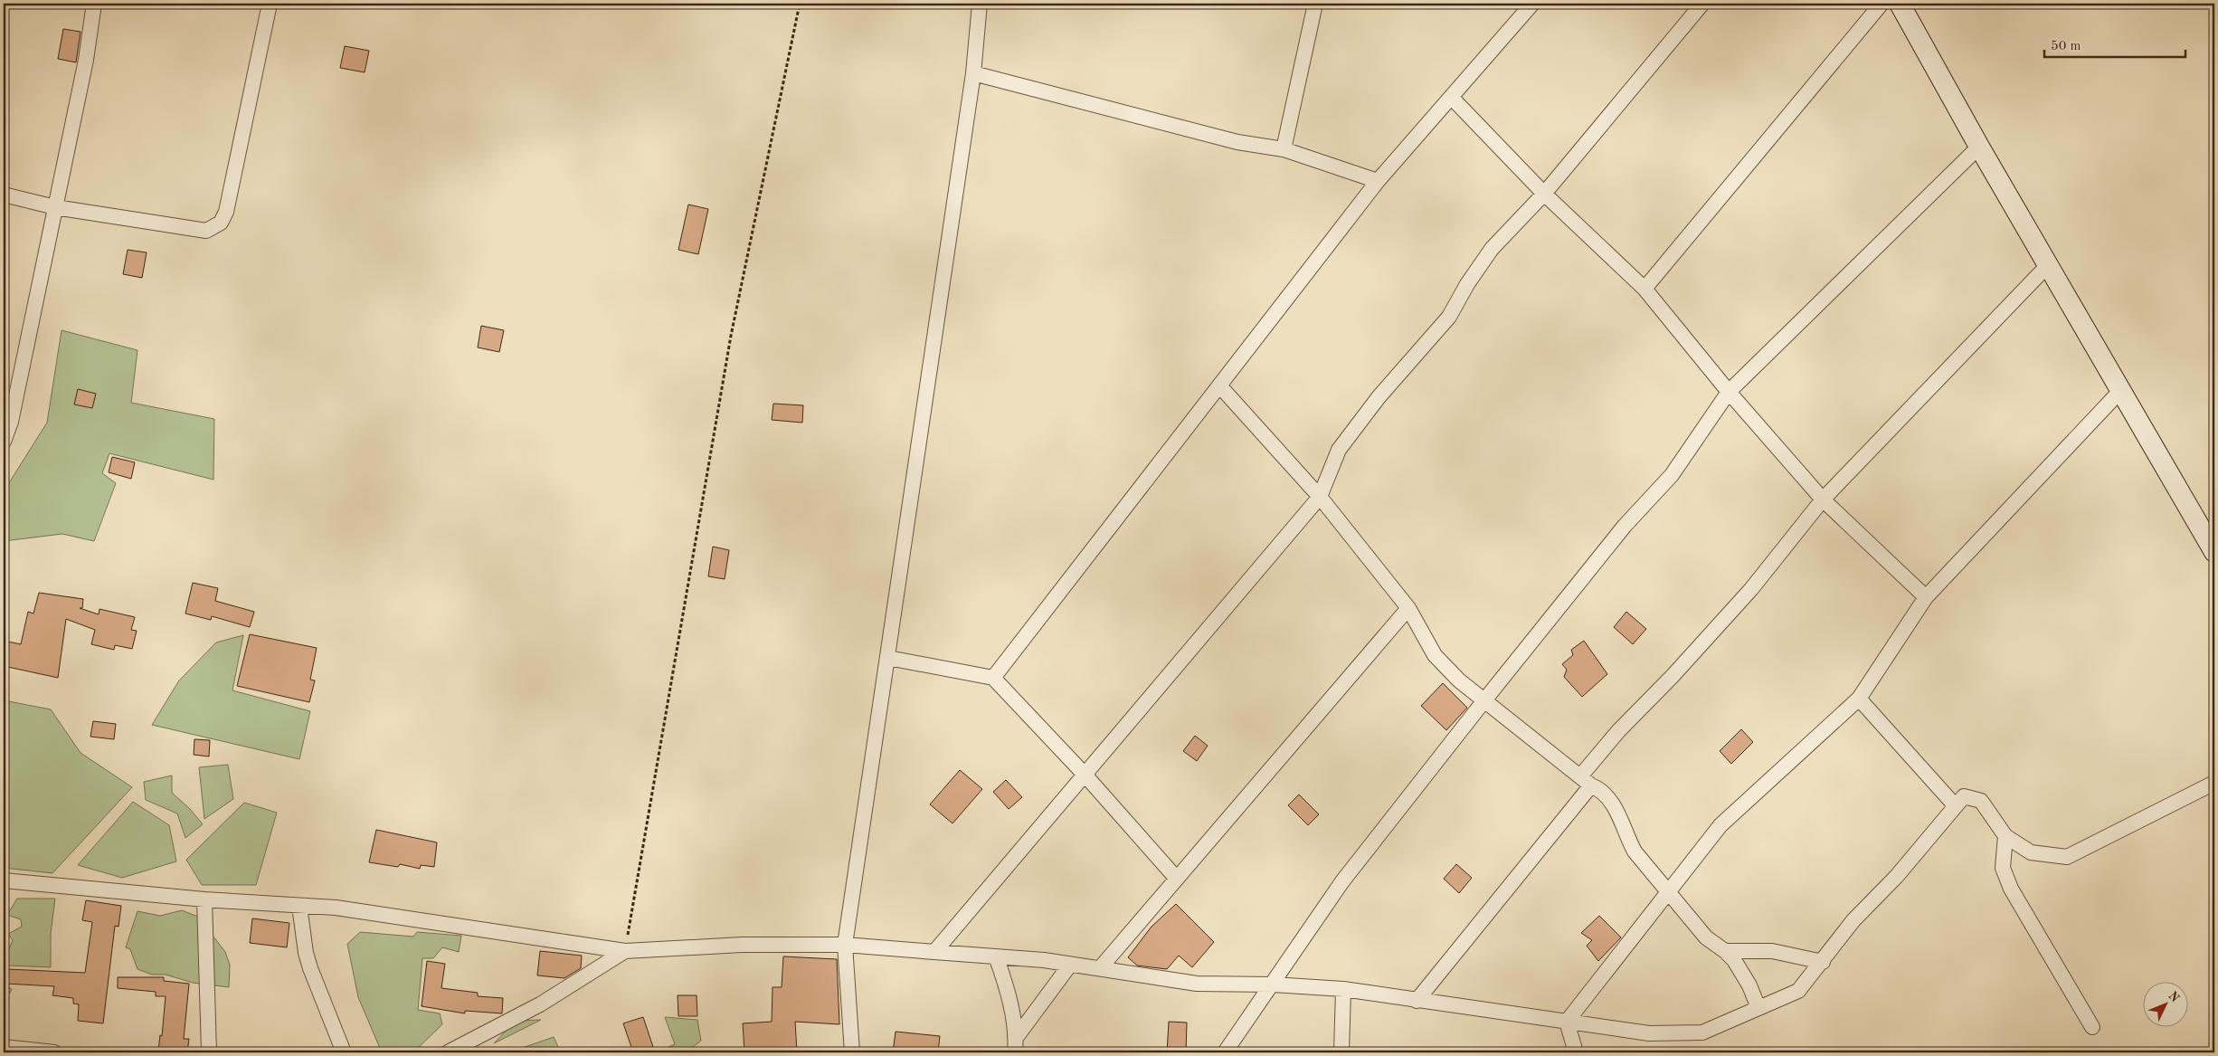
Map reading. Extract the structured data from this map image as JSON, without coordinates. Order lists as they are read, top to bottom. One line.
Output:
{"scale_bar":"50 m","north":"top right"}
